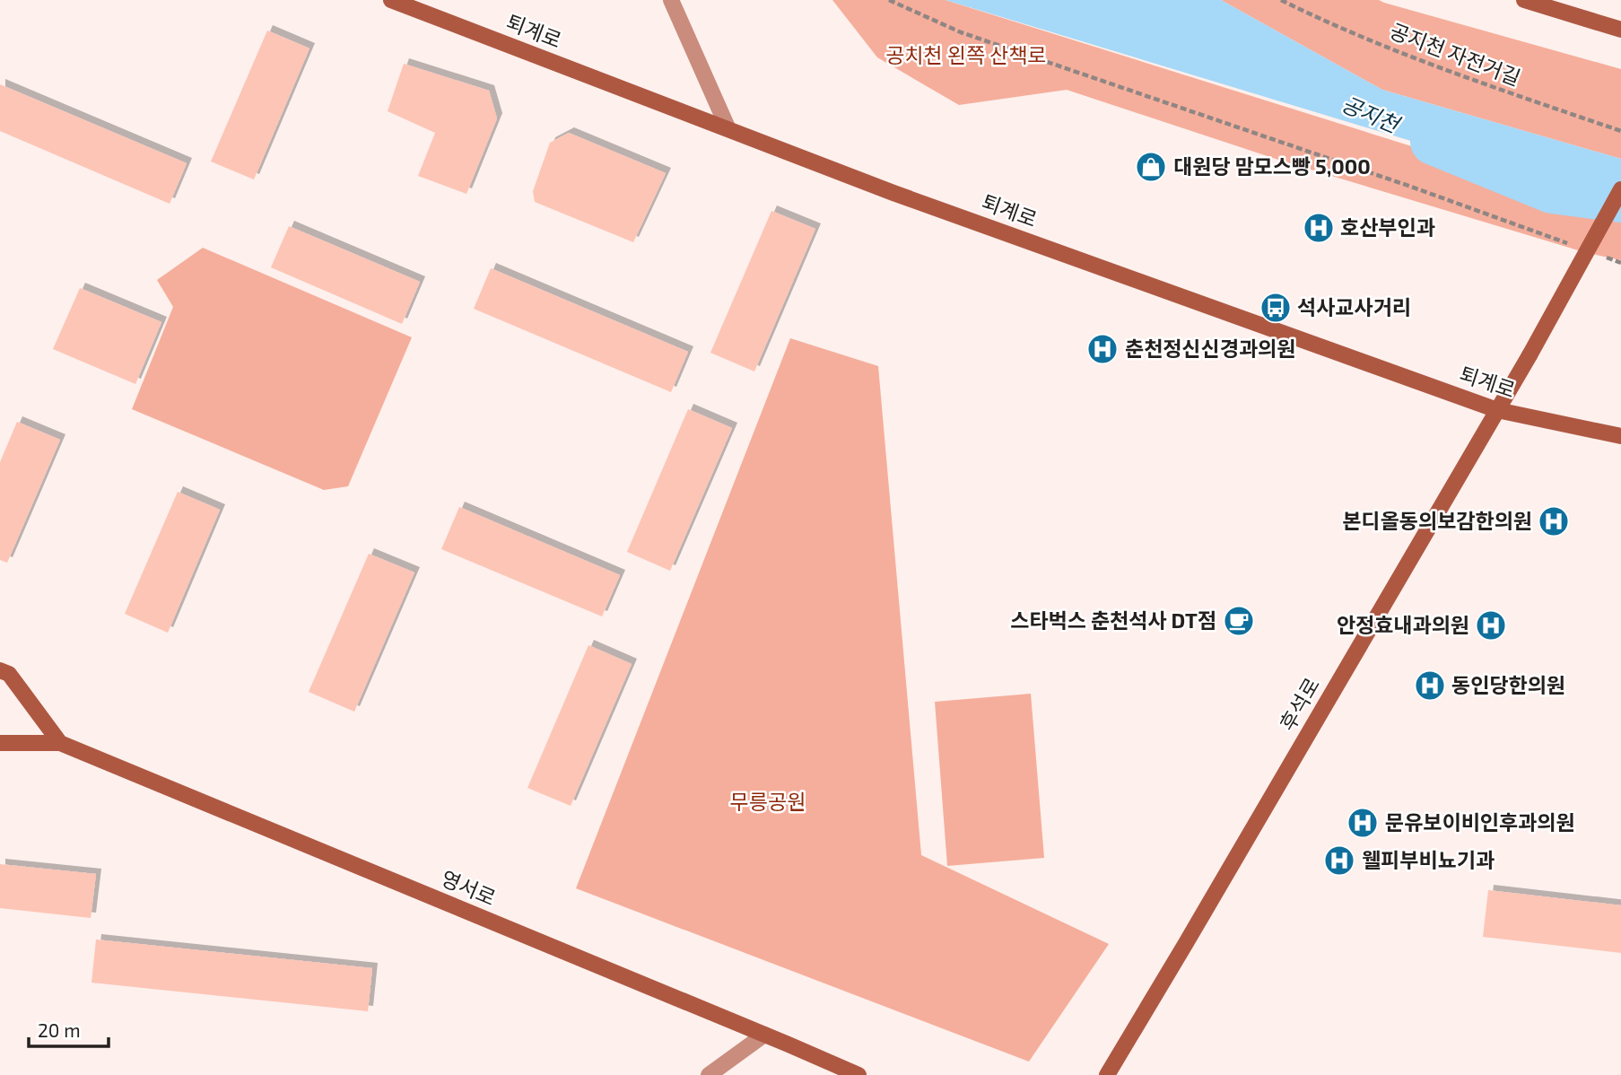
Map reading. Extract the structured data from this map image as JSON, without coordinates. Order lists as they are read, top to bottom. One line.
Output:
{"streets":{"street":["퇴계로","후석로","영서로"],"path":["공지천 자전거길"]},"crossings":[["퇴계로","후석로"]],"water":["공지천"],"parks":["공치천 왼쪽 산책로","무릉공원"],"places":{"shop":["대원당 맘모스빵 5,000"],"hospital":["호산부인과","춘천정신신경과의원","본디올동의보감한의원","안정효내과의원","동인당한의원","문유보이비인후과의원","웰피부비뇨기과"],"bus stop":["석사교사거리"],"cafe":["스타벅스 춘천석사 DT점"]},"scale_bar":"20 m"}
